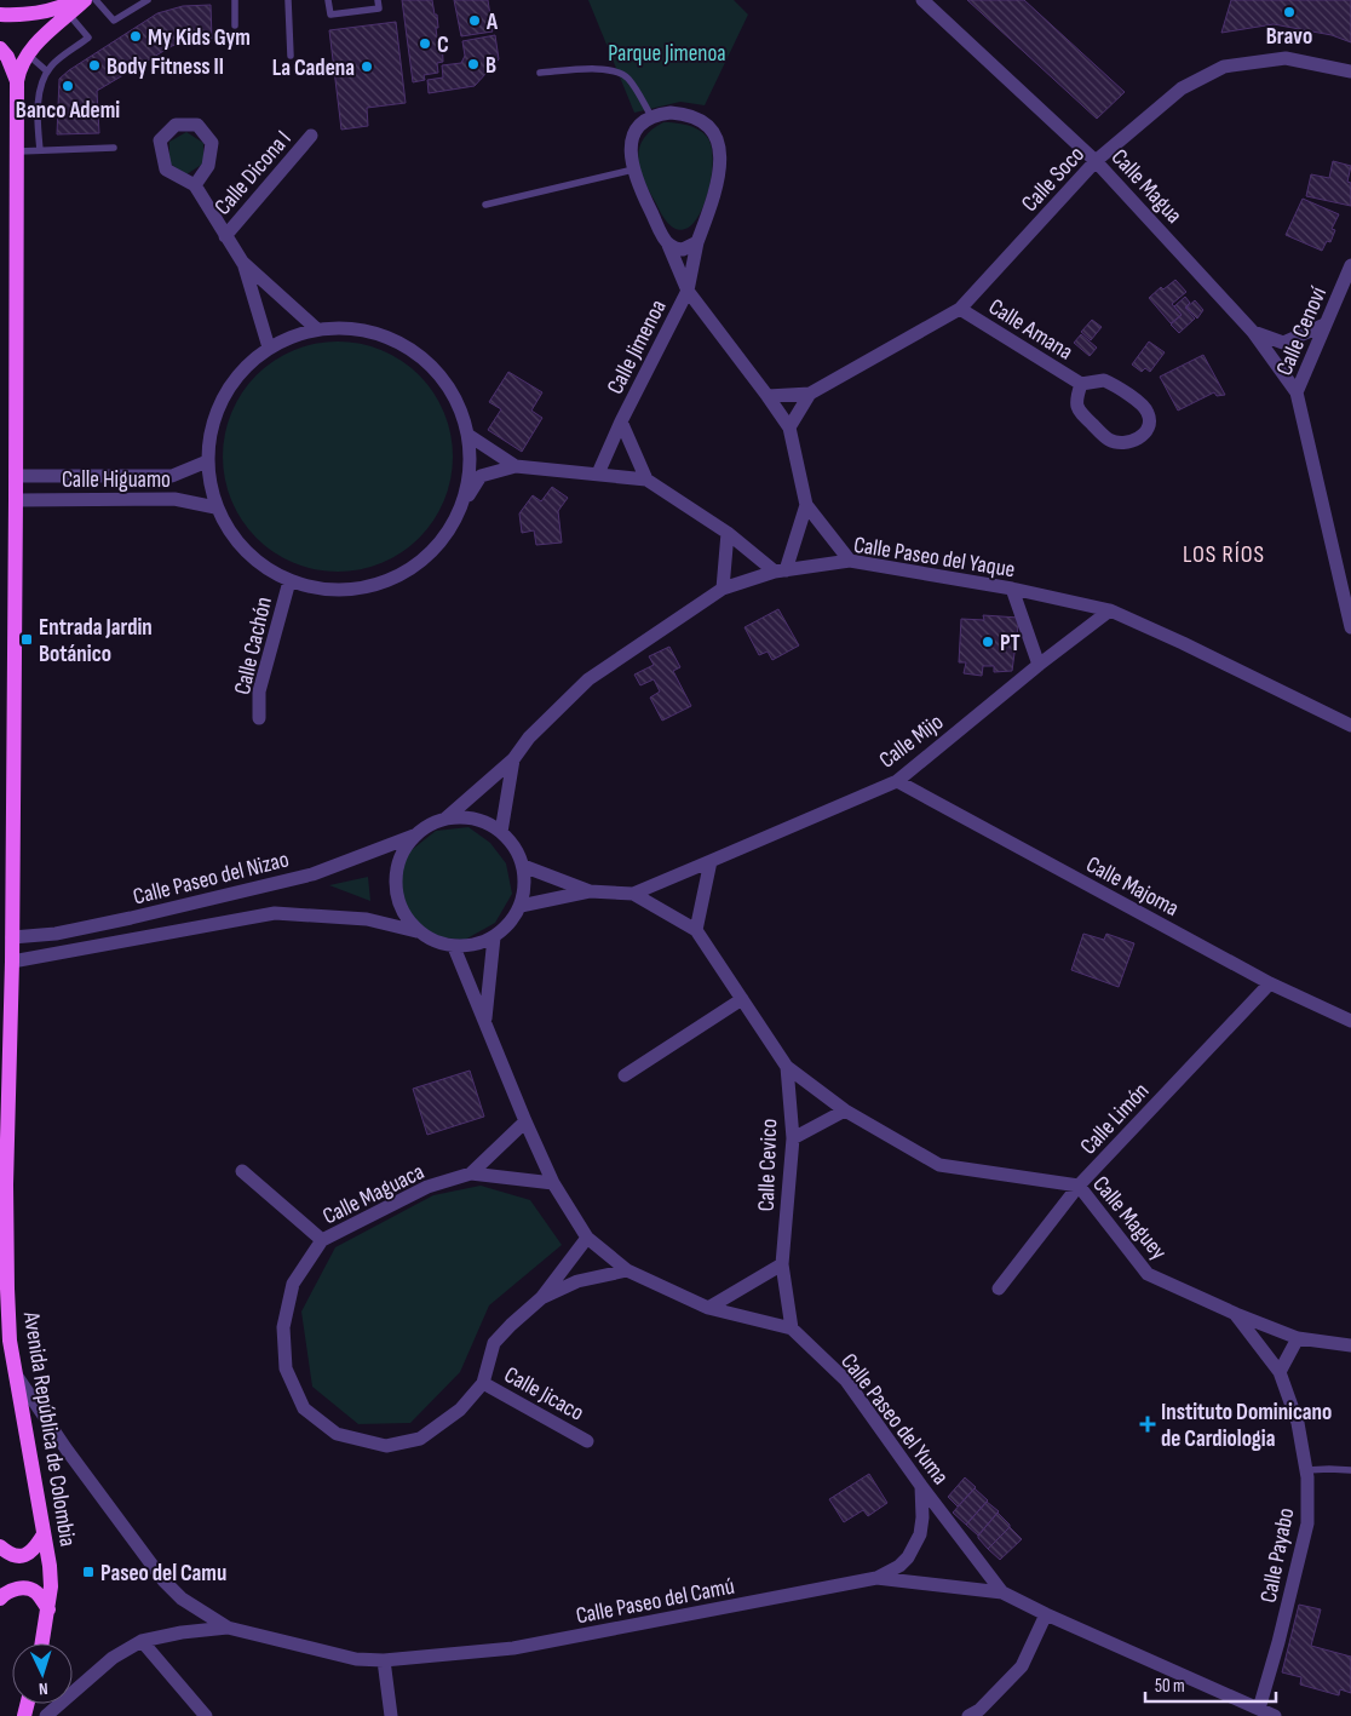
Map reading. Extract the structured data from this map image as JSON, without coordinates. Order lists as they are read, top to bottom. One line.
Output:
{"streets":{"main road":["Avenida República de Colombia"],"street":["Calle Dicona I","Calle Soco","Calle Magua","Calle Amana","Calle Cenoví","Calle Jimenoa","Calle Higuamo","Calle Paseo del Yaque","Calle Cachón","Calle Mijo","Calle Paseo del Nizao","Calle Majoma","Calle Limón","Calle Cevico","Calle Maguaca","Calle Maguey","Calle Jicaco","Calle Paseo del Yuma","Calle Payabo","Calle Paseo del Camú"]},"crossings":[["Calle Soco","Calle Magua"],["Calle Soco","Calle Amana"],["Calle Magua","Calle Cenoví"],["Calle Higuamo","Avenida República de Colombia"],["Calle Paseo del Yaque","Calle Mijo"],["Calle Paseo del Yaque","Calle Paseo del Nizao"],["Calle Paseo del Yaque","Calle Maguey"],["Calle Paseo del Yaque","Calle Paseo del Yuma"],["Calle Mijo","Calle Majoma"],["Calle Mijo","Calle Maguey"],["Calle Paseo del Nizao","Calle Maguey"],["Calle Paseo del Nizao","Calle Paseo del Yuma"],["Calle Paseo del Nizao","Avenida República de Colombia"],["Calle Majoma","Calle Limón"],["Calle Limón","Calle Maguey"],["Calle Cevico","Calle Maguey"],["Calle Cevico","Calle Paseo del Yuma"],["Calle Maguaca","Calle Jicaco"],["Calle Maguaca","Calle Paseo del Yuma"],["Calle Maguey","Calle Paseo del Yuma"],["Calle Maguey","Calle Payabo"],["Calle Paseo del Yuma","Calle Paseo del Camú"],["Calle Payabo","Calle Paseo del Camú"]],"districts":["LOS RÍOS"],"parks":["Parque Jimenoa"],"places":{"other":["Bravo","A","My Kids Gym","C","B","Body Fitness II","La Cadena","Banco Ademi","PT"],"transit":["Entrada Jardin Botánico","Paseo del Camu"],"health":["Instituto Dominicano de Cardiologia"]},"scale_bar":"50 m","north":"bottom"}
